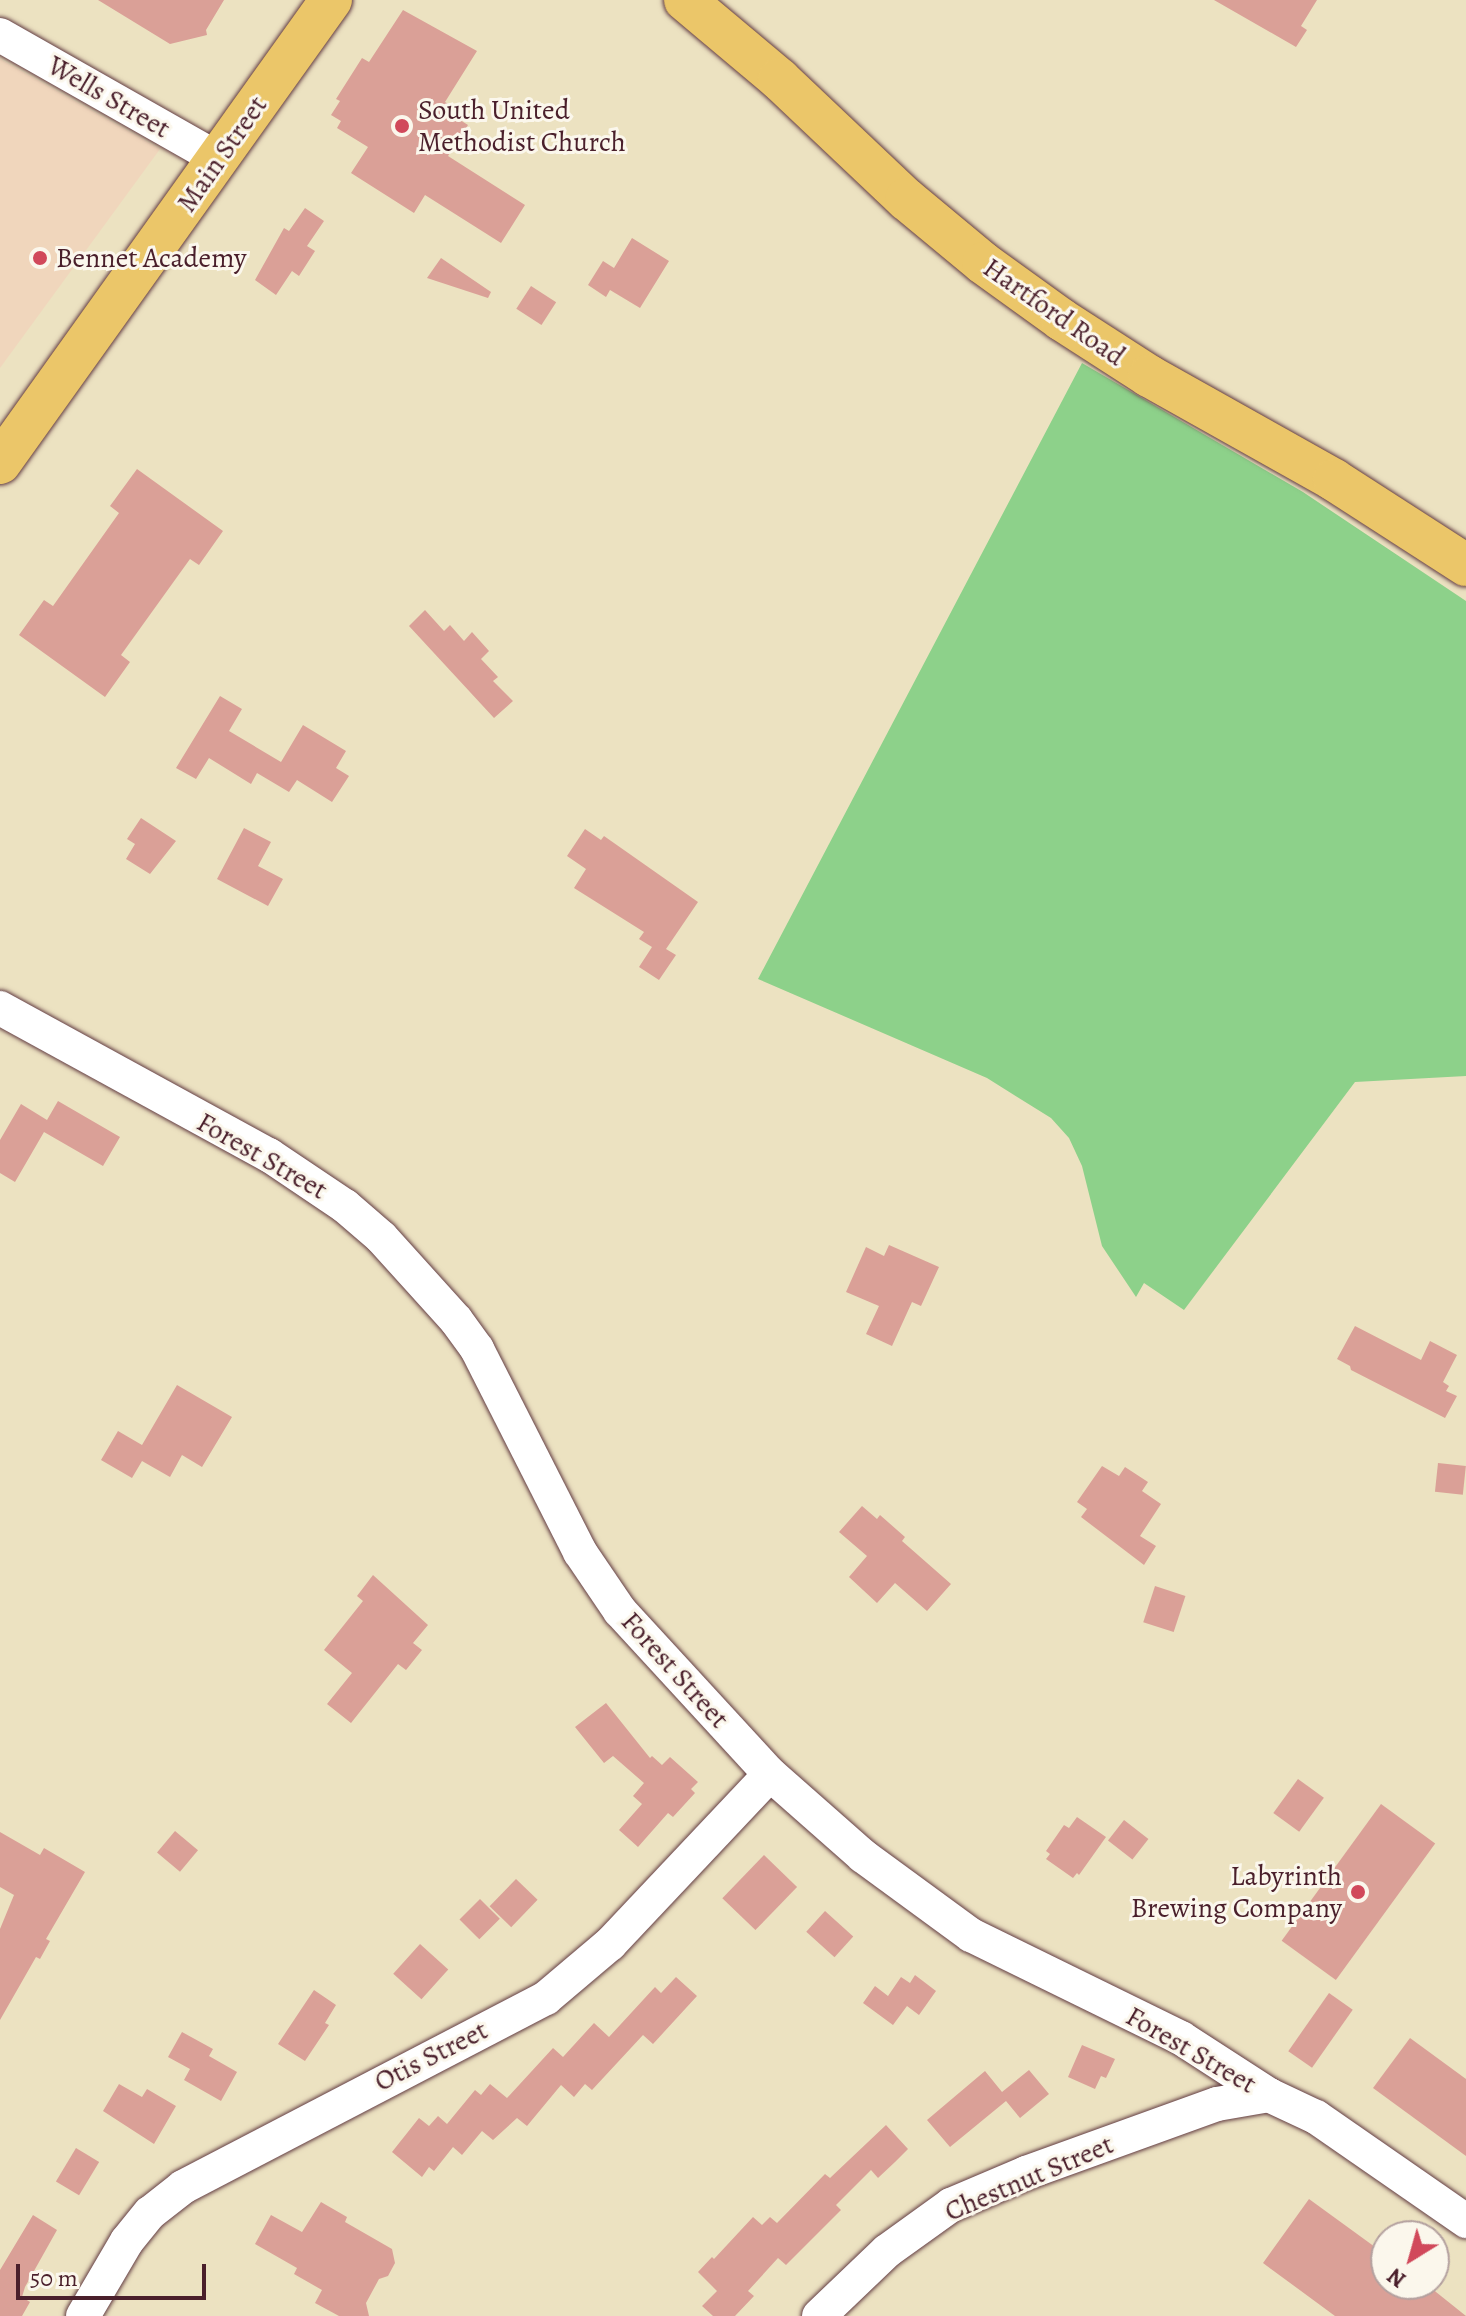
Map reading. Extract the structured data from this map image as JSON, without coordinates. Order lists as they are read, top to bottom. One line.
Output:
{"streets":{"main road":["Main Street","Hartford Road"],"street":["Wells Street","Forest Street","Otis Street","Chestnut Street"]},"crossings":[["Wells Street","Main Street"],["Forest Street","Otis Street"],["Forest Street","Chestnut Street"]],"places":["South United Methodist Church","Bennet Academy","Labyrinth Brewing Company"],"scale_bar":"50 m","north":"bottom left"}
